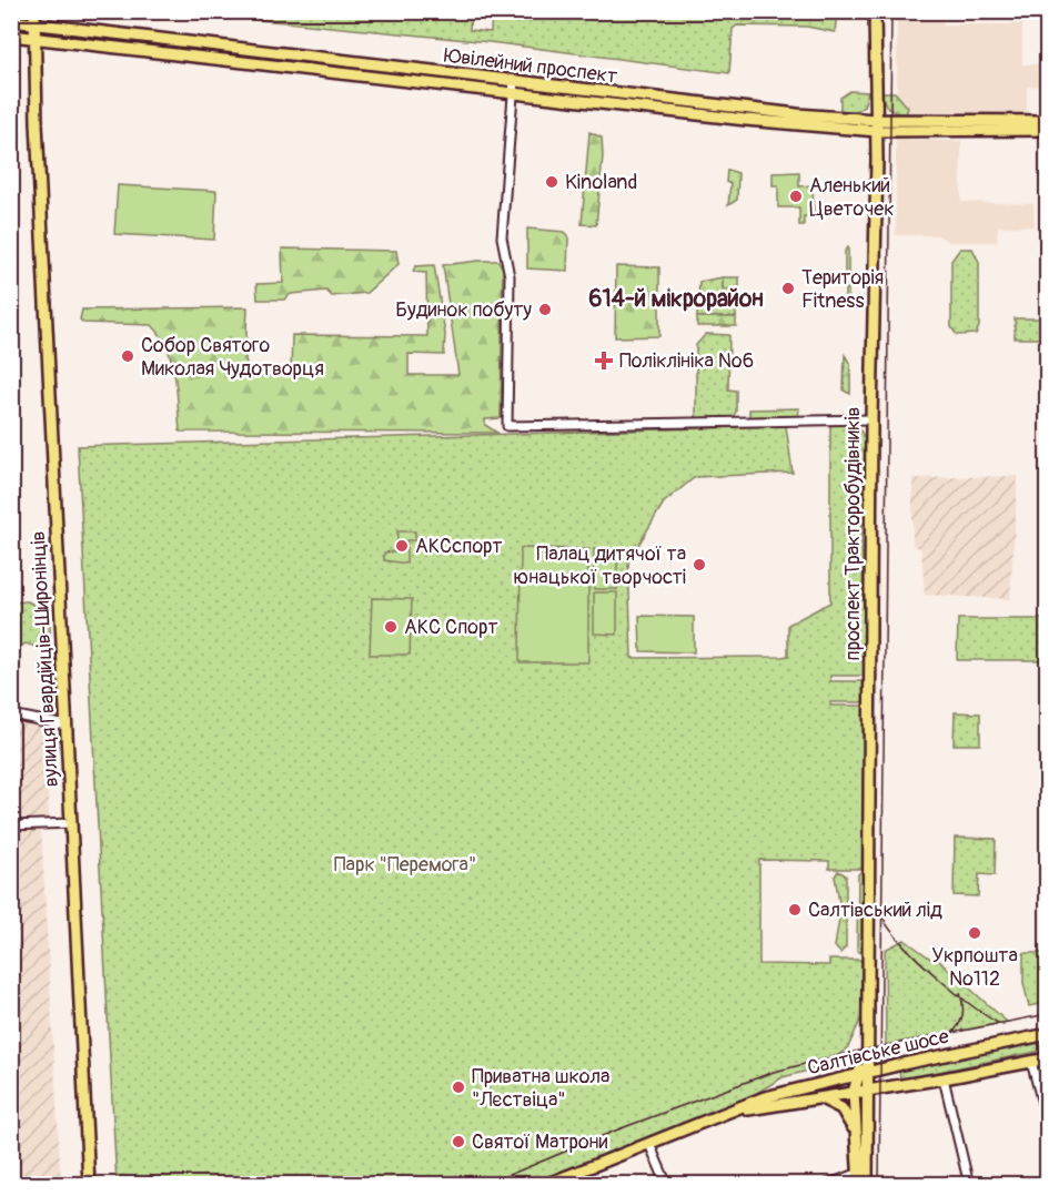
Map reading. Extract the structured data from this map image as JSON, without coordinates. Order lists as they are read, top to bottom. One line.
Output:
{"streets":{"main road":["Ювілейний проспект","проспект Тракторобудівників","вулиця Гвардійців-Широнінців","Салтівське шосе"]},"crossings":[["Ювілейний проспект","проспект Тракторобудівників"],["Ювілейний проспект","вулиця Гвардійців-Широнінців"],["проспект Тракторобудівників","Салтівське шосе"]],"districts":["614-й мікрорайон"],"parks":["Парк \"Перемога\""],"places":{"other":["Kinoland","Аленький Цветочек","Територія Fitness","Будинок побуту","Собор Святого Миколая Чудотворця","АКСспорт","Палац дитячої та юнацької творчості","АКС Спорт","Салтівський лід","Укрпошта №112","Приватна школа \"Лєствіца\"","Святої Матрони"],"health":["Поліклініка №6"]}}
